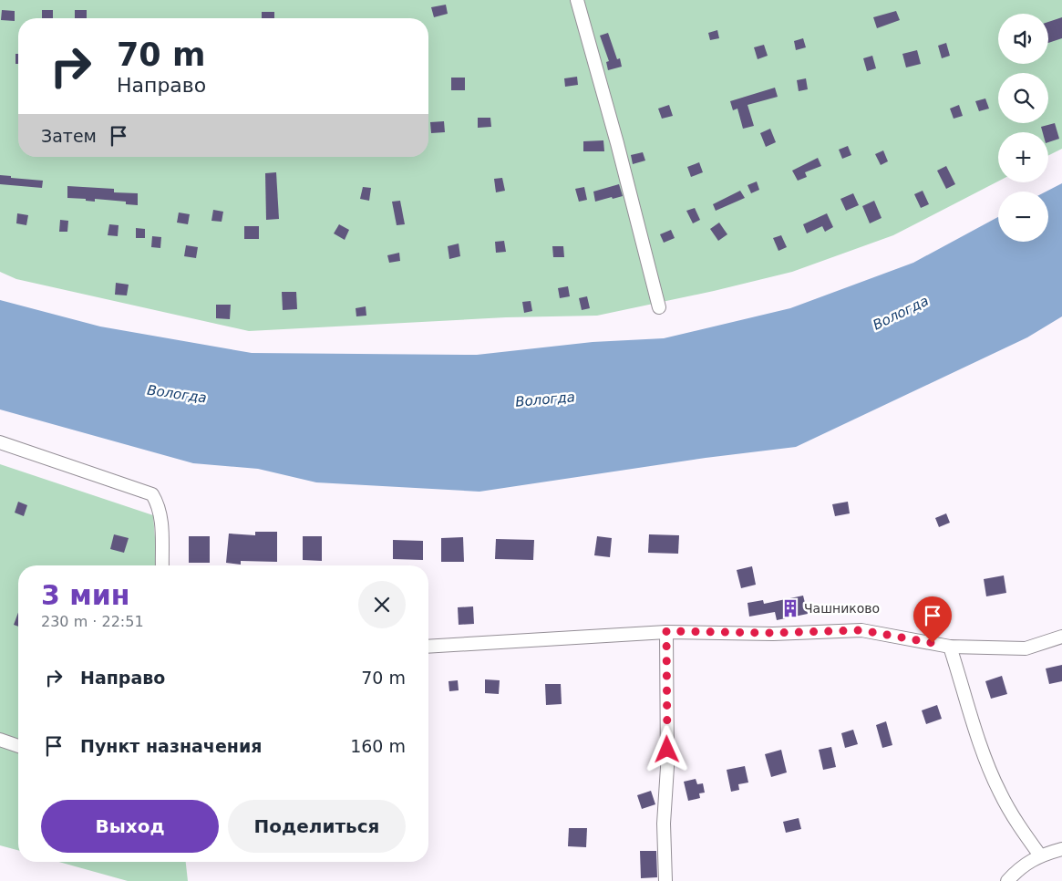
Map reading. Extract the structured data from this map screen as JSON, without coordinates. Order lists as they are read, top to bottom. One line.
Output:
{"water":["Вологда"],"places":{"building":["Чашниково"]},"page":{"map_buttons":["+","−"],"turn":["70 m","Направо"],"then":"Затем","heading":["3 мин","230 m · 22:51"],"list":[{"name":"Направо","value":"70 m"},{"name":"Пункт назначения","value":"160 m"}],"buttons":["Выход","Поделиться"]}}
